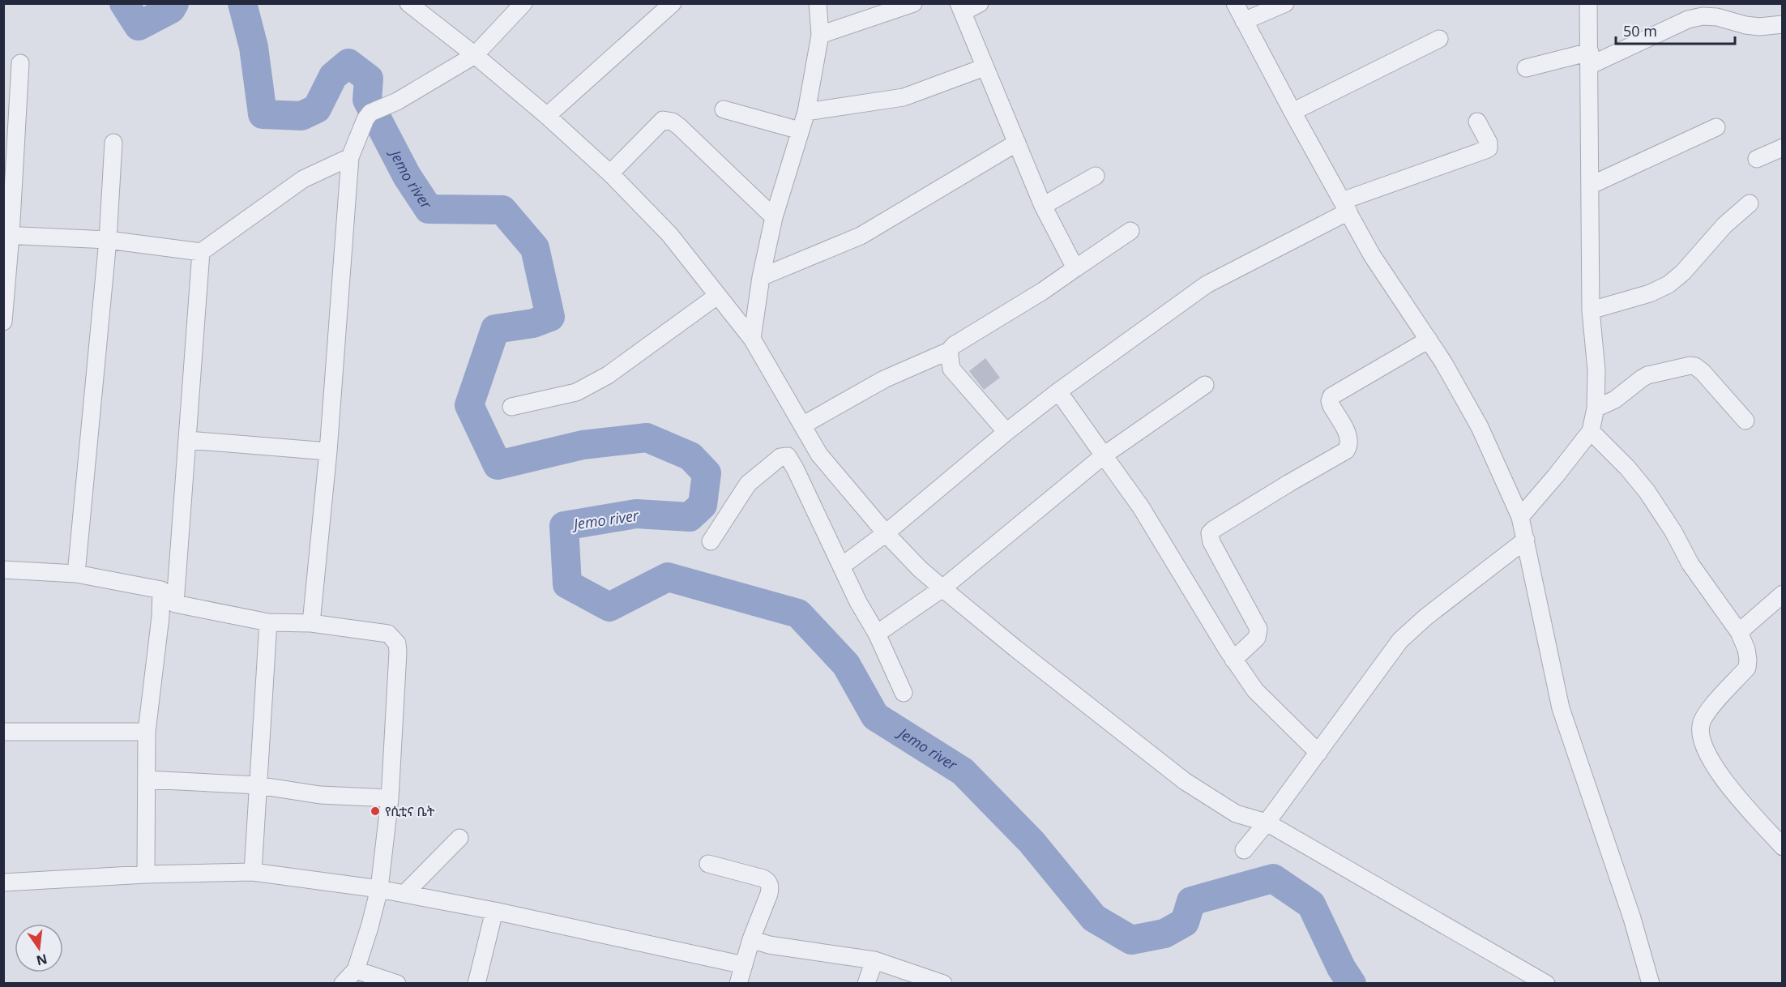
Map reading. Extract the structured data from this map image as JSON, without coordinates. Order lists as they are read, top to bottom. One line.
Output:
{"water":["Jemo river"],"places":["የሲቲና ቤት"],"scale_bar":"50 m","north":"bottom"}
